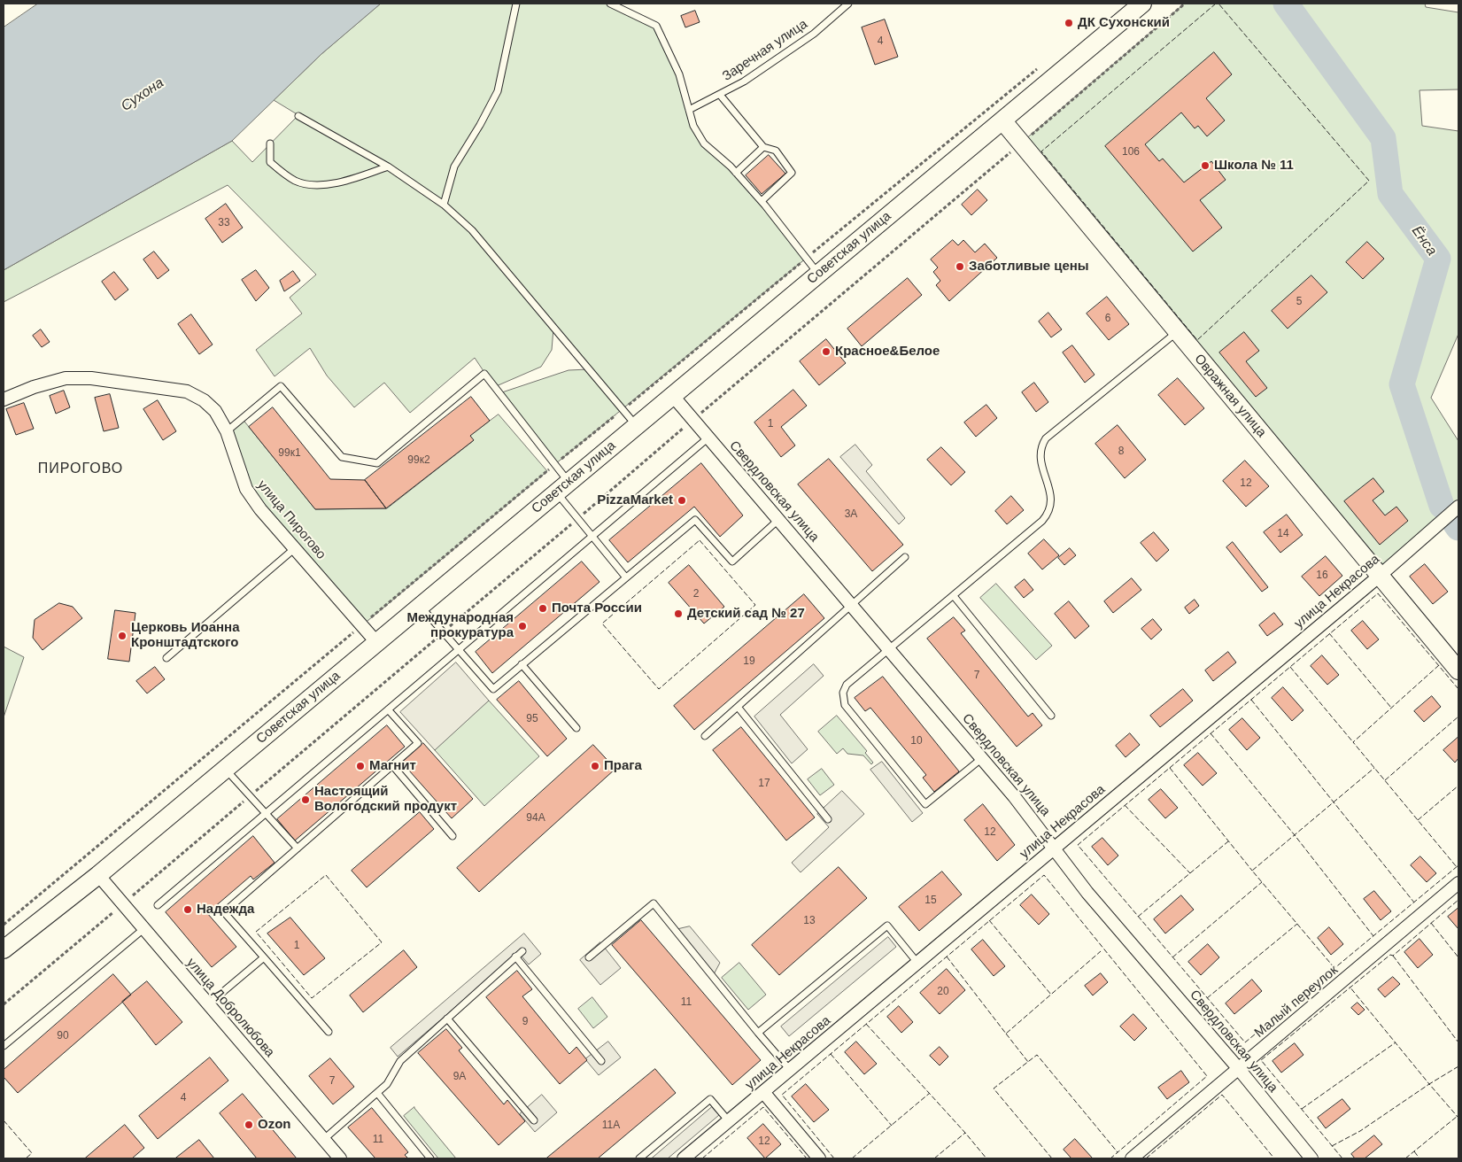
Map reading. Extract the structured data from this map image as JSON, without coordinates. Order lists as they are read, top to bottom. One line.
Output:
{"streets":{"main road":["Советская улица","Овражная улица"],"street":["Свердловская улица","улица Пирогово","улица Некрасова","Малый переулок","улица Добролюбова"],"lane":["Заречная улица"]},"crossings":[["Советская улица","Овражная улица"],["Советская улица","Свердловская улица"],["Советская улица","улица Пирогово"],["Советская улица","улица Добролюбова"],["Овражная улица","улица Некрасова"],["Свердловская улица","улица Некрасова"],["Свердловская улица","Малый переулок"]],"districts":["ПИРОГОВО"],"water":["Сухона","Ёнса"],"places":["ДК Сухонский","Школа № 11","Заботливые цены","Красное&Белое","PizzaMarket","Почта России","Детский сад № 27","Международная прокуратура","Церковь Иоанна Кронштадтского","Магнит","Прага","Настоящий Вологодский продукт","Надежда","Ozon"],"house_numbers":["4","106","33","5","6","1","8","99к1","99к2","12","3А","14","16","2","19","7","95","10","17","94А","12","15","13","1","20","11","9","90","9А","7","4","11А","11","12"]}
